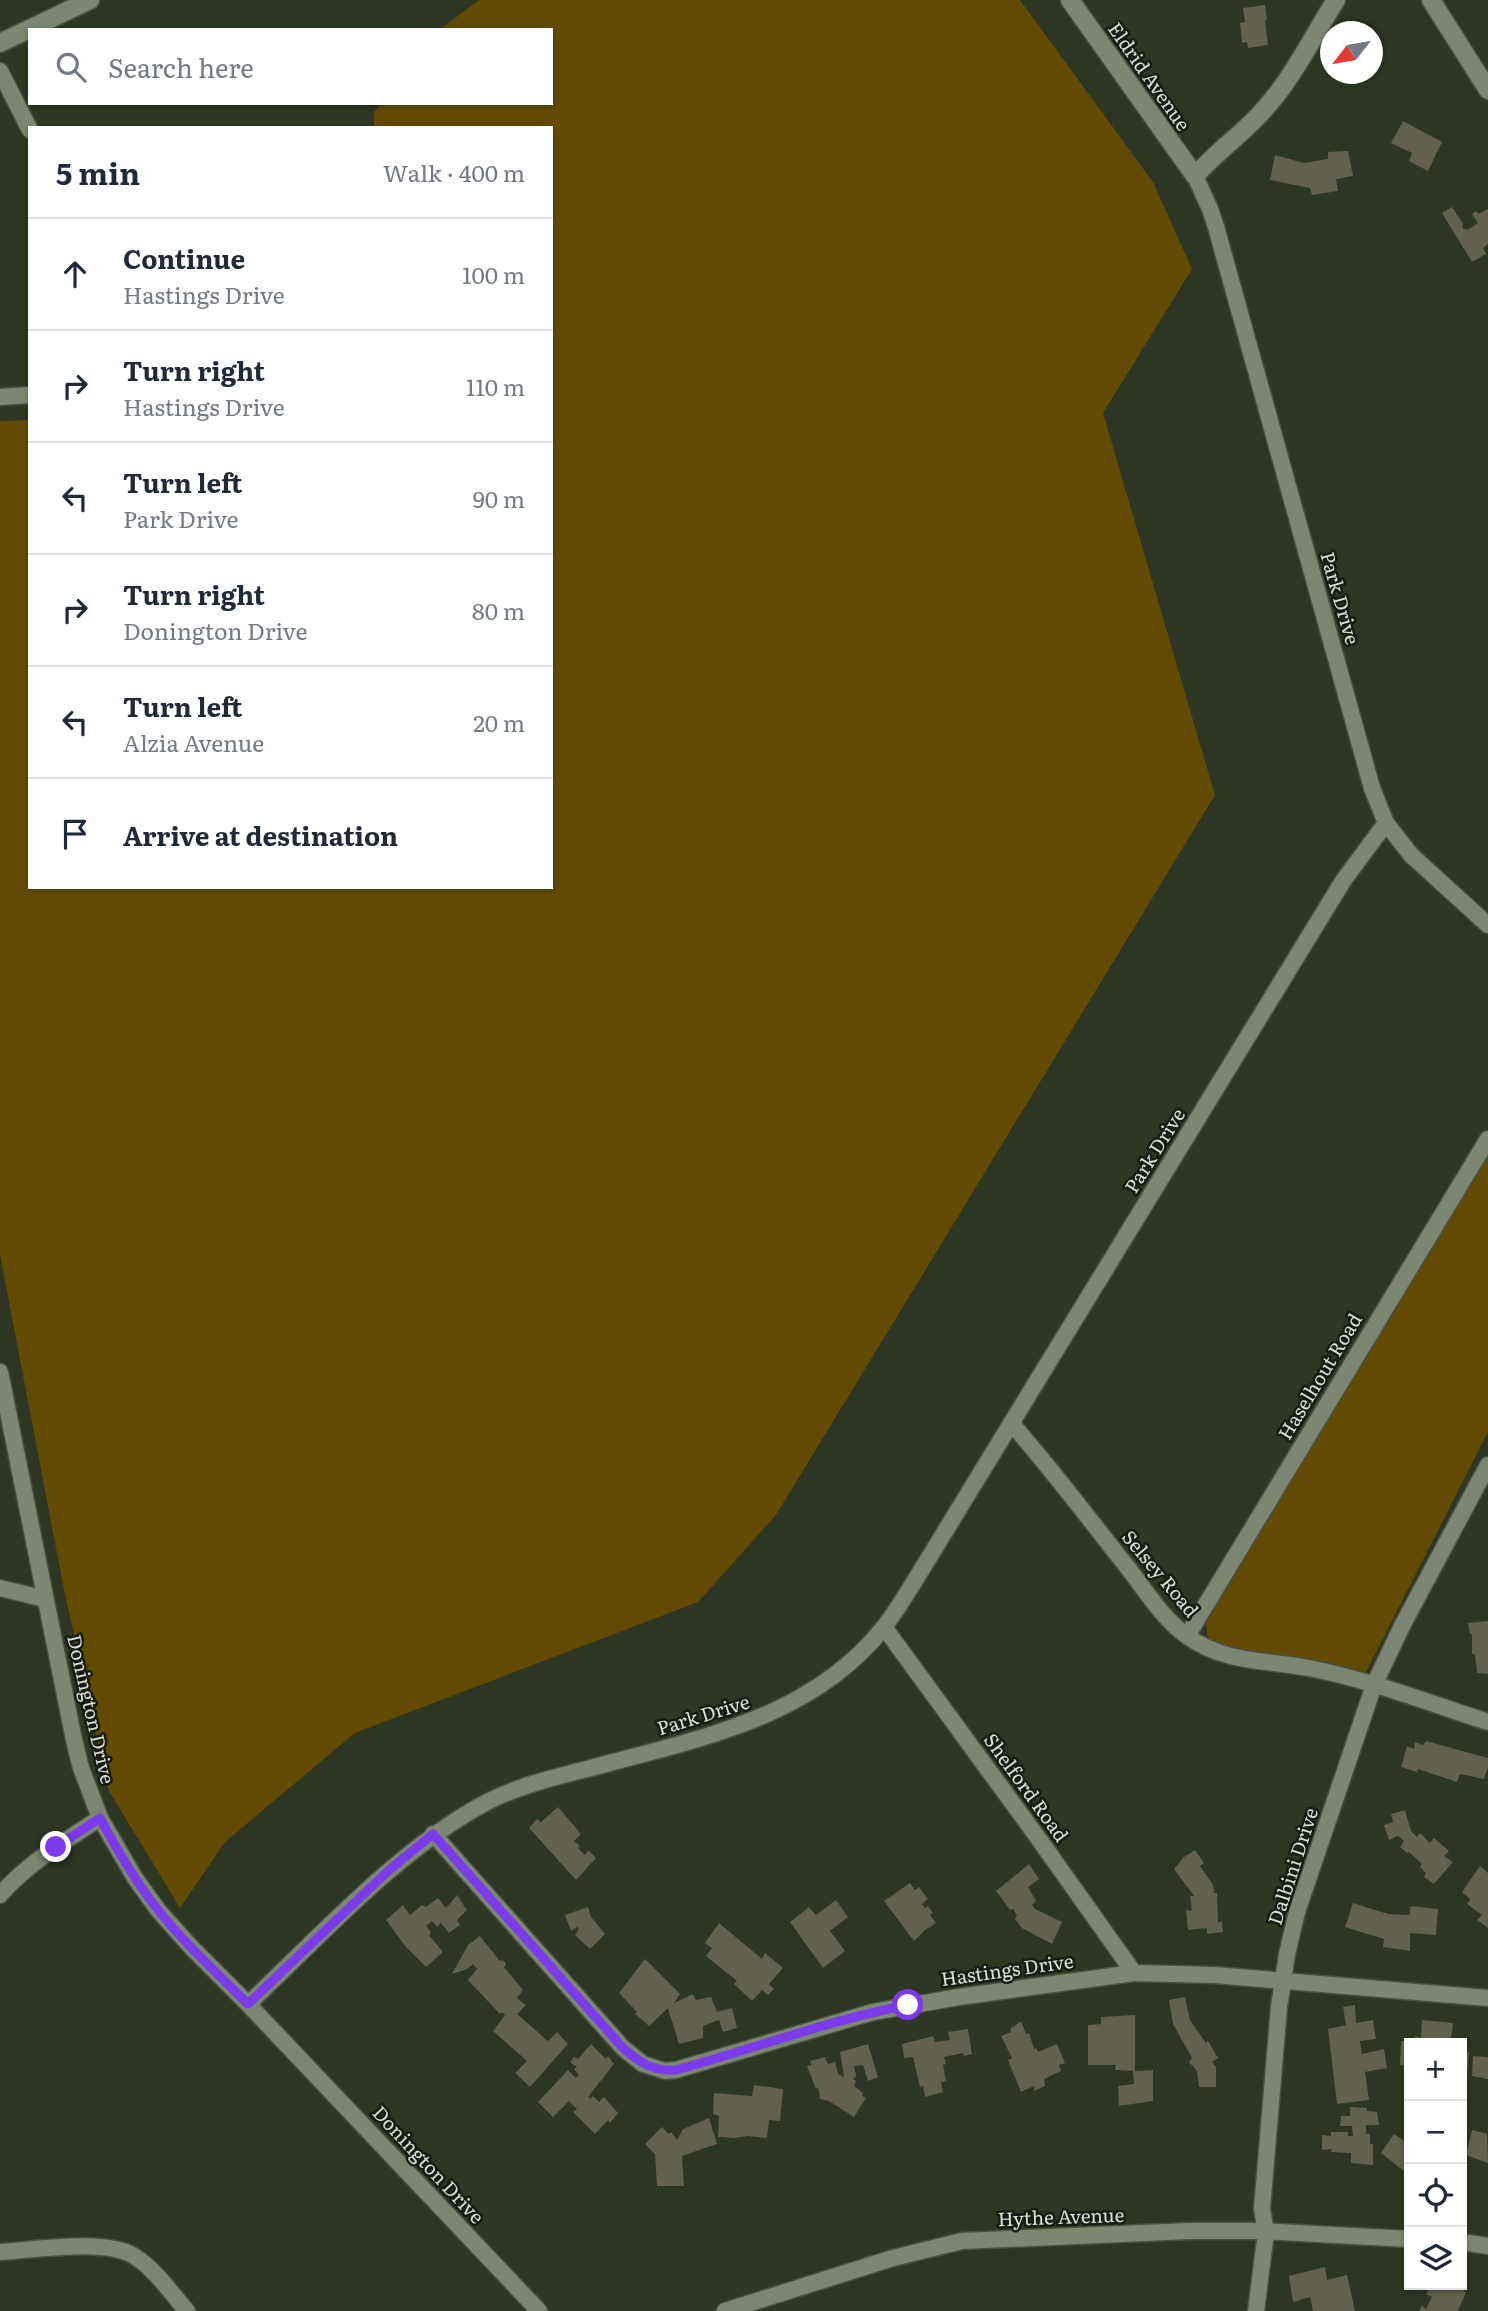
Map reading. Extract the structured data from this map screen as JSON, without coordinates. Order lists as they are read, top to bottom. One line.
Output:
{"streets":{"street":["Eldrid Avenue","Park Drive","Haselhout Road","Selsey Road","Donington Drive","Shelford Road","Dalbini Drive","Hastings Drive","Hythe Avenue"]},"crossings":[["Eldrid Avenue","Park Drive"],["Park Drive","Selsey Road"],["Park Drive","Donington Drive"],["Park Drive","Shelford Road"],["Park Drive","Hastings Drive"],["Haselhout Road","Selsey Road"],["Selsey Road","Dalbini Drive"],["Shelford Road","Hastings Drive"],["Dalbini Drive","Hastings Drive"],["Dalbini Drive","Hythe Avenue"]],"north":"bottom left","page":{"search":"Search here","heading":["5 min","Walk · 400 m"],"list":[["Continue","Hastings Drive","100 m"],["Turn right","Hastings Drive","110 m"],["Turn left","Park Drive","90 m"],["Turn right","Donington Drive","80 m"],["Turn left","Alzia Avenue","20 m"],"Arrive at destination"],"map_buttons":["+","−"]}}
